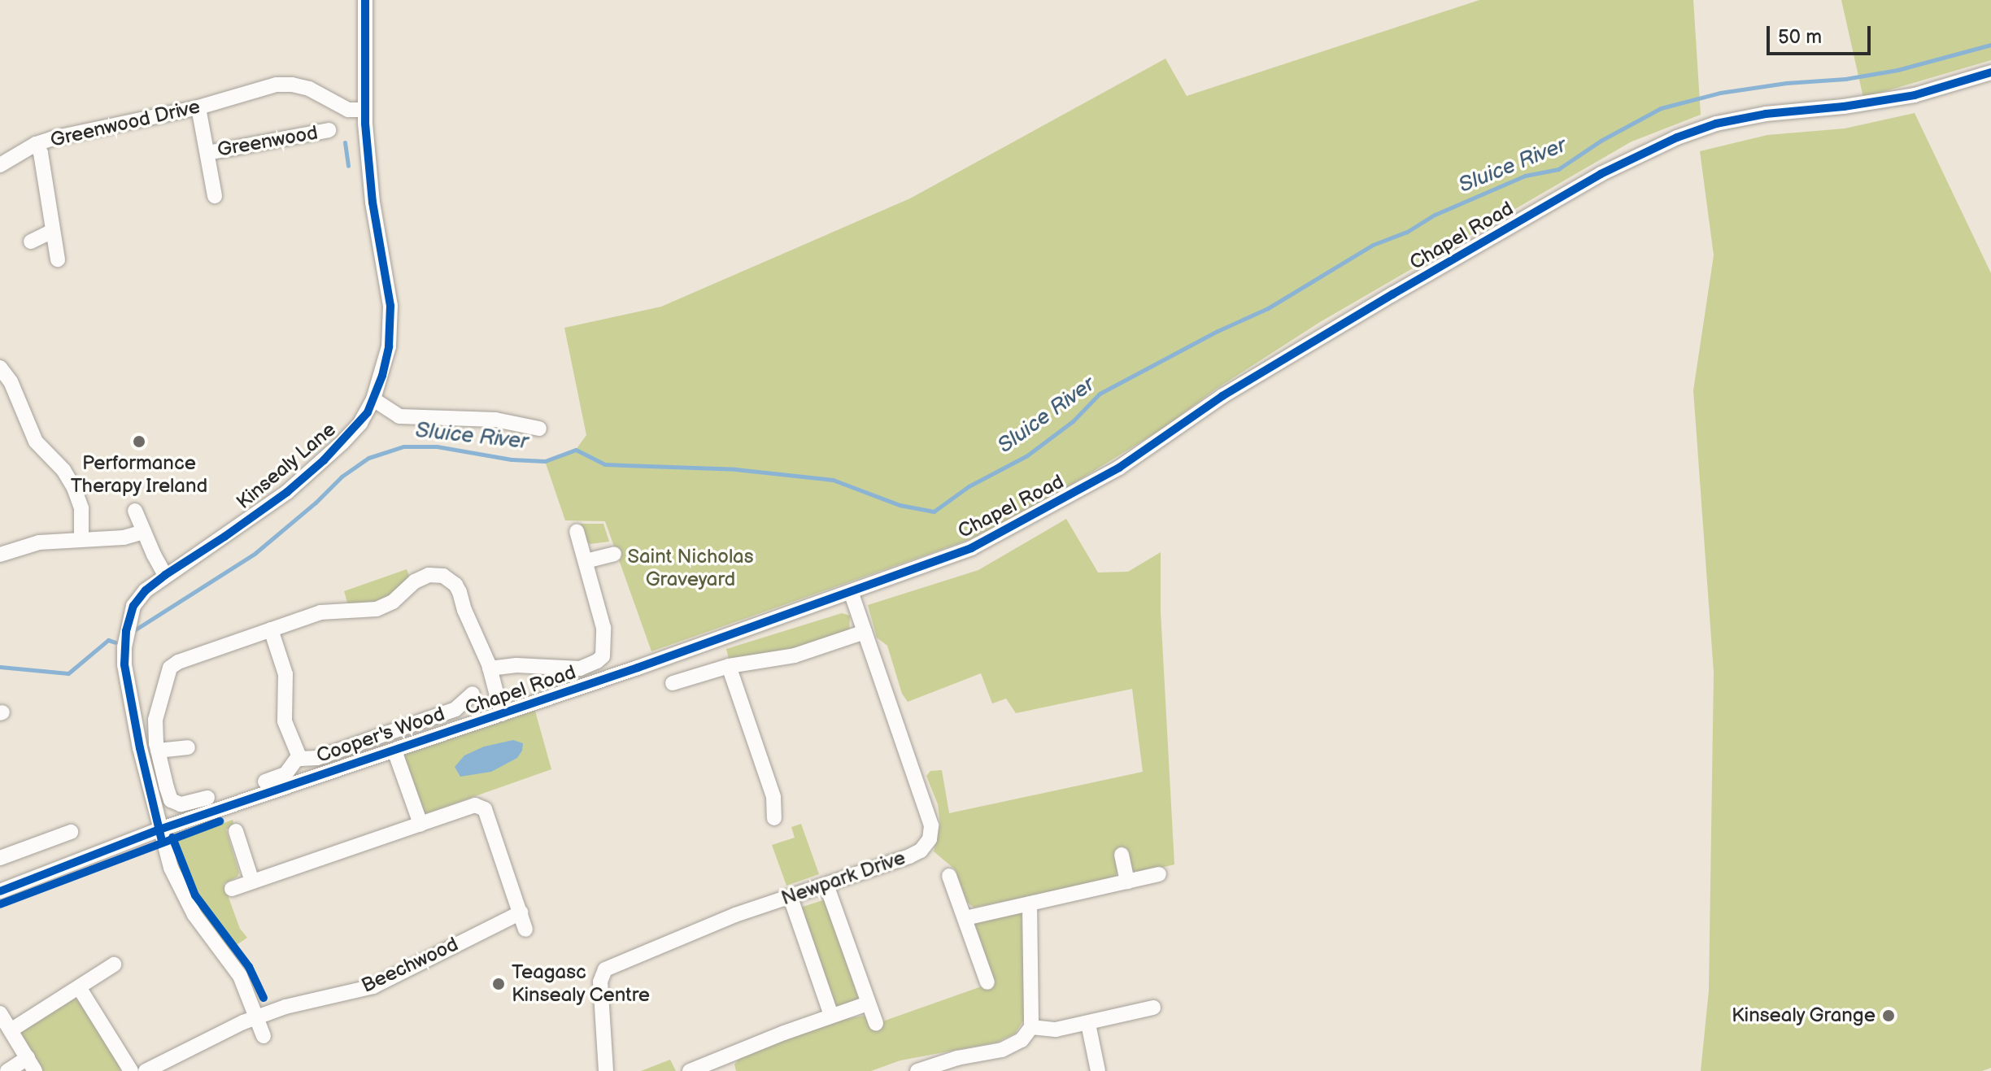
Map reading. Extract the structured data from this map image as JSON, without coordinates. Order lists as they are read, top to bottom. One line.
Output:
{"streets":{"street":["Greenwood Drive","Greenwood","Chapel Road","Kinsealy Lane","Cooper's Wood","Newpark Drive","Beechwood"]},"crossings":[["Greenwood Drive","Greenwood"],["Greenwood","Kinsealy Lane"],["Chapel Road","Kinsealy Lane"],["Chapel Road","Newpark Drive"],["Kinsealy Lane","Beechwood"]],"water":["Sluice River"],"parks":["Saint Nicholas Graveyard"],"places":["Performance Therapy Ireland","Teagasc Kinsealy Centre","Kinsealy Grange"],"scale_bar":"50 m"}
